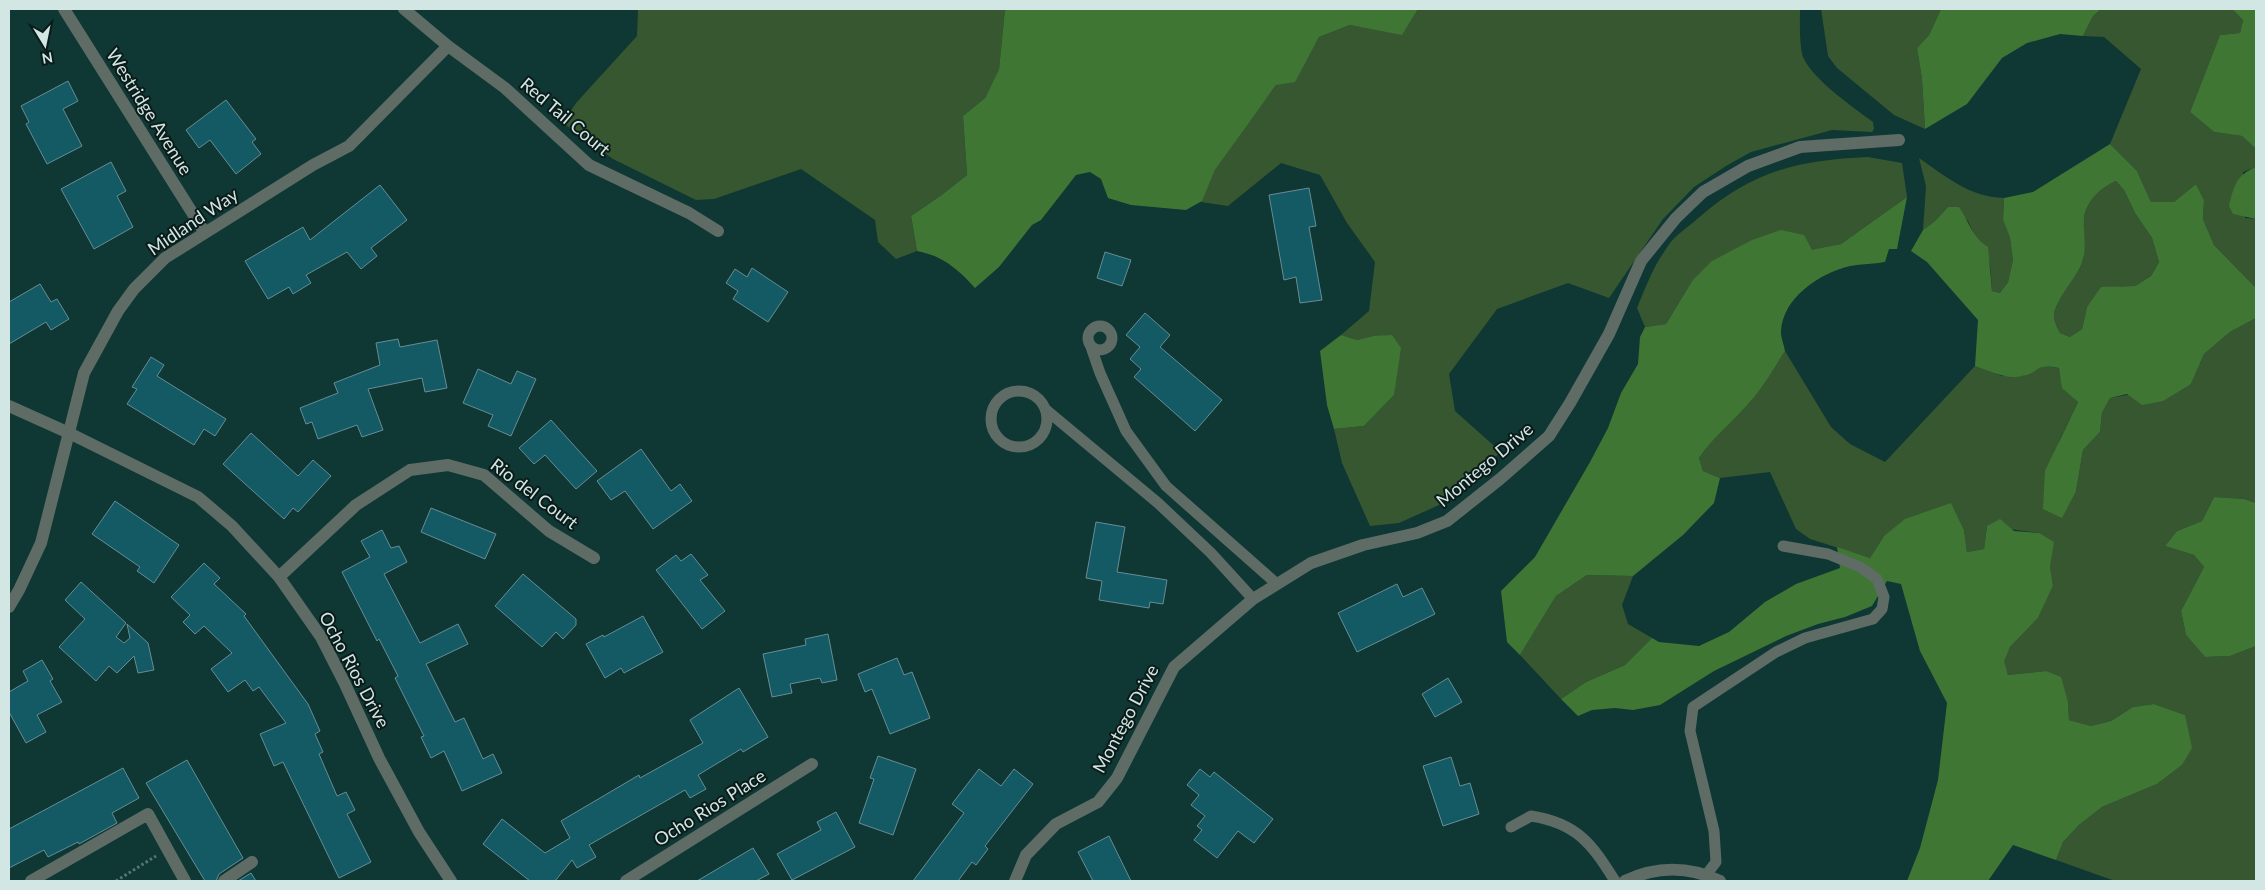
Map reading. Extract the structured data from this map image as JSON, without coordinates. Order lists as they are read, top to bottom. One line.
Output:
{"streets":{"street":["Westridge Avenue","Red Tail Court","Midland Way","Montego Drive","Rio del Court","Ocho Rios Drive","Ocho Rios Place"]},"crossings":[["Westridge Avenue","Midland Way"],["Red Tail Court","Midland Way"],["Midland Way","Ocho Rios Drive"],["Rio del Court","Ocho Rios Drive"]],"north":"bottom"}
